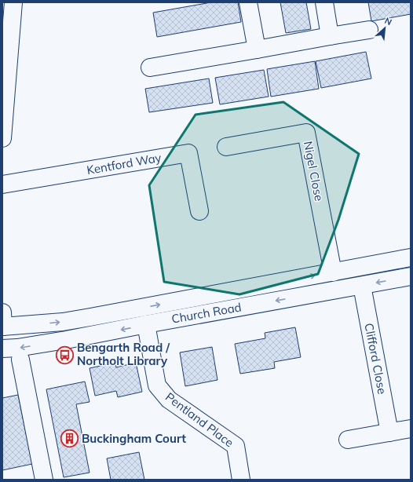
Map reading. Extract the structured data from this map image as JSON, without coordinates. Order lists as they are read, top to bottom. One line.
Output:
{"streets":{"main road":["Kentford Way","Nigel Close","Church Road","Clifford Close","Pentland Place"]},"crossings":[["Nigel Close","Church Road"],["Church Road","Clifford Close"],["Church Road","Pentland Place"]],"places":{"bus stop":["Bengarth Road / Northolt Library"],"building":["Buckingham Court"]},"north":"top right"}
